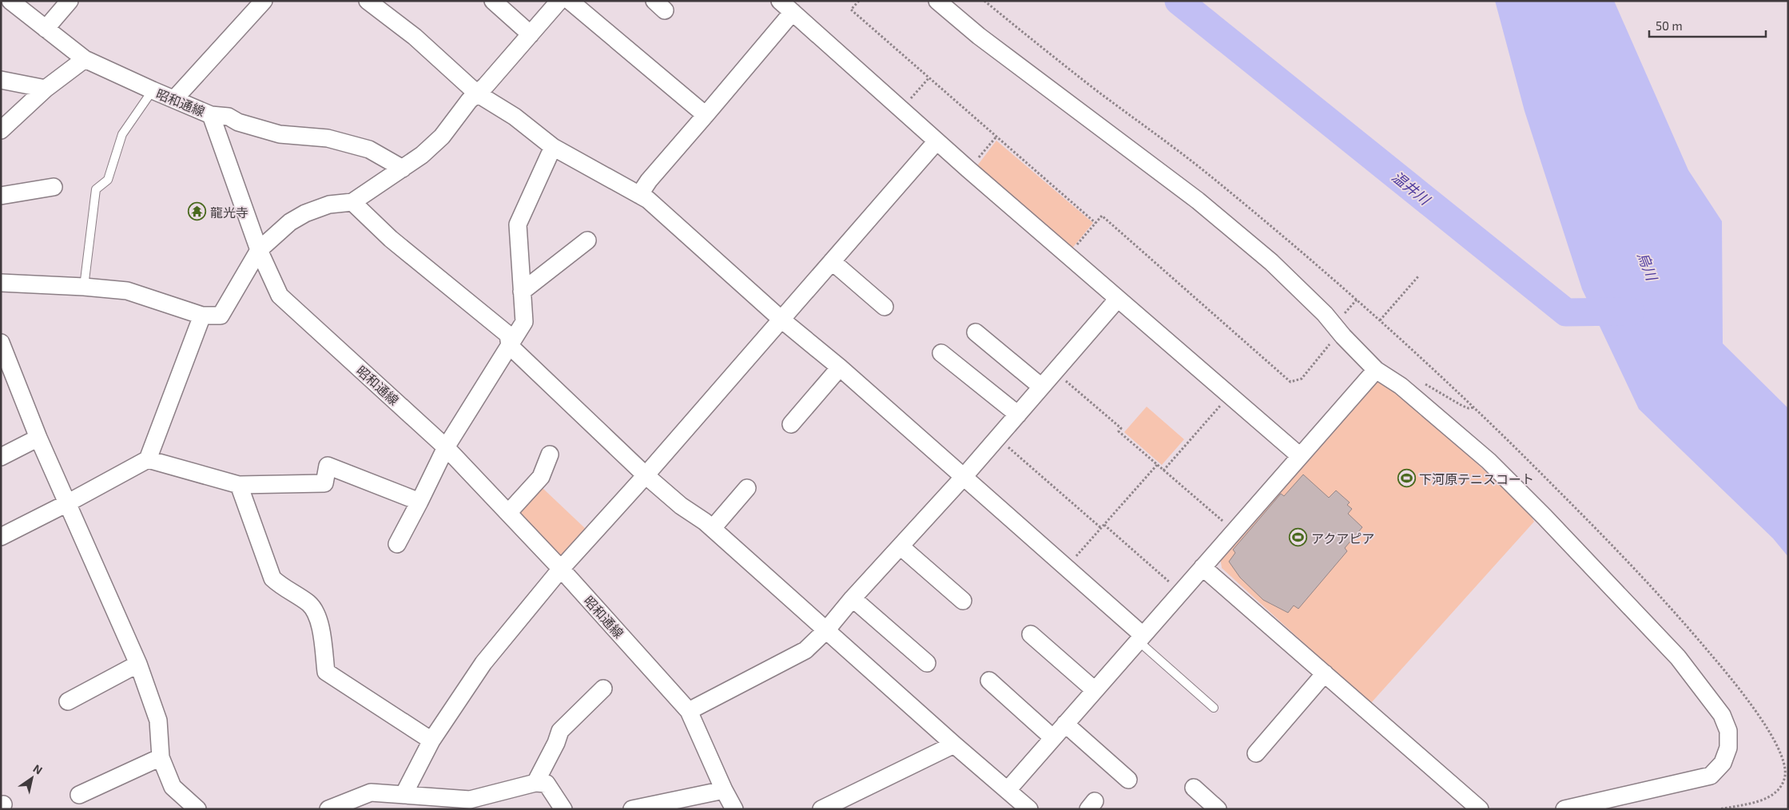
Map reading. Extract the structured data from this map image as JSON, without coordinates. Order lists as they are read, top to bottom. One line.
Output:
{"streets":{"street":["昭和通線"]},"water":["温井川","烏川"],"places":{"temple":["龍光寺"],"sports":["下河原テニスコート","アクアピア"]},"scale_bar":"50 m","north":"top right"}
